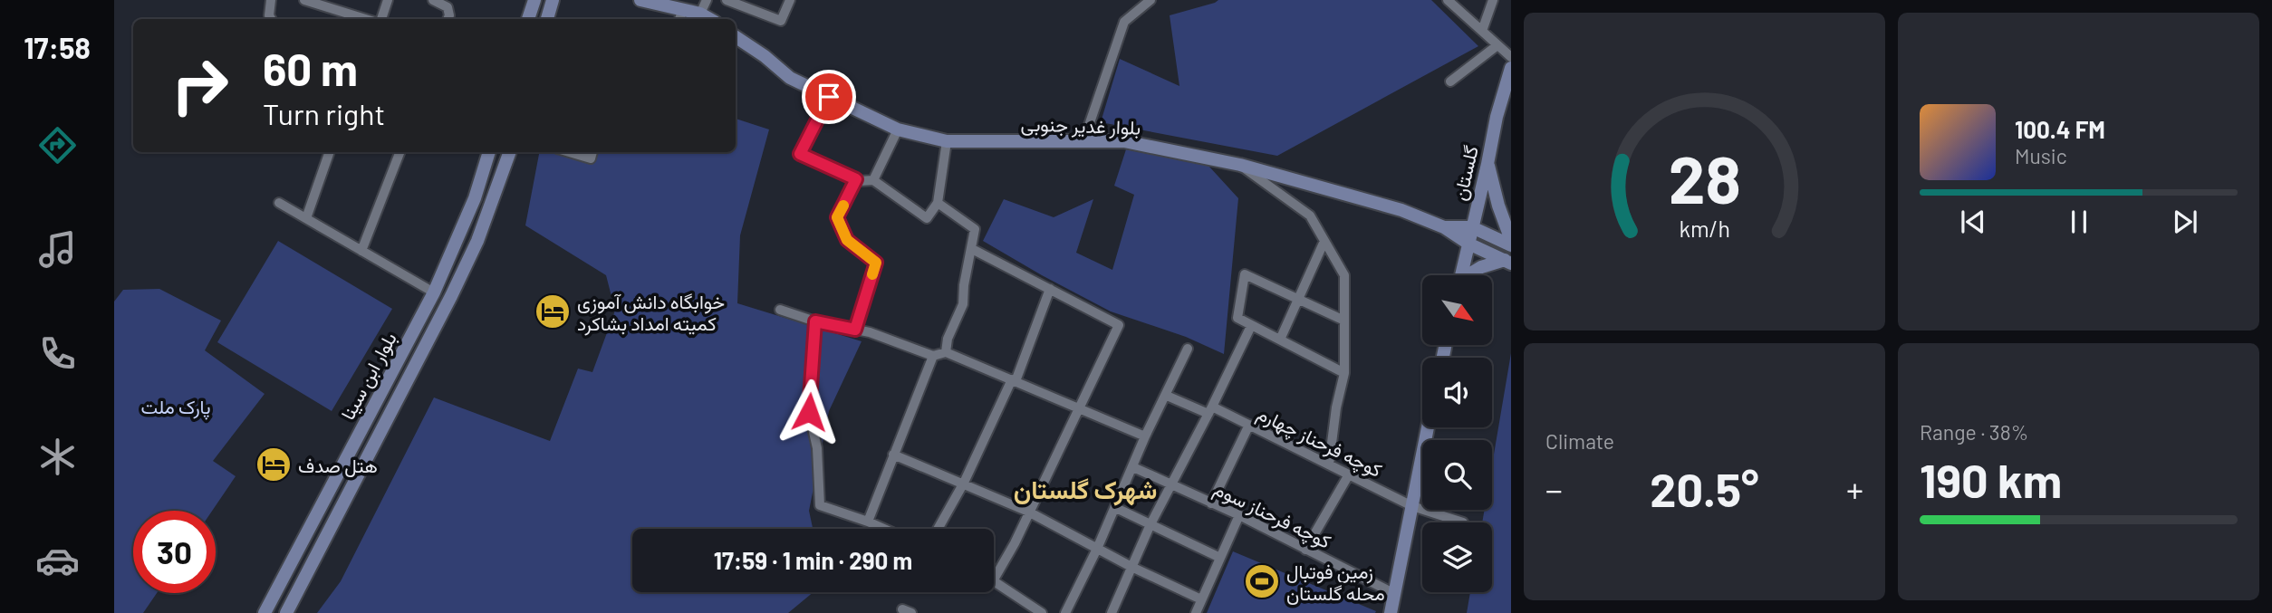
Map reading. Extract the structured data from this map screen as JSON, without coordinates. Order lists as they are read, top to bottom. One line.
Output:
{"streets":{"main road":["بلوار غدیر جنوبی","گلستان","بلوار ابن سینا"],"street":["کوچه فرحناز چهارم","کوچه فرحناز سوم"]},"crossings":[["بلوار غدیر جنوبی","گلستان"]],"districts":["شهرک گلستان"],"parks":["پارک ملت"],"places":{"hotel":["خوابگاه دانش آموزی کمیته امداد بشاکرد","هتل صدف"],"sports":["زمین فوتبال محله گلستان"]},"north":"bottom right","page":{"tabs":"17:58","turn":["60 m","Turn right"],"song":["100.4 FM","Music"],"tile":["Climate",["Range · 38%","190 km"]],"heat":["−","20.5°","+"],"limit":"30","trip":"17:59 · 1 min · 290 m","gauge":["28","km/h"]}}
